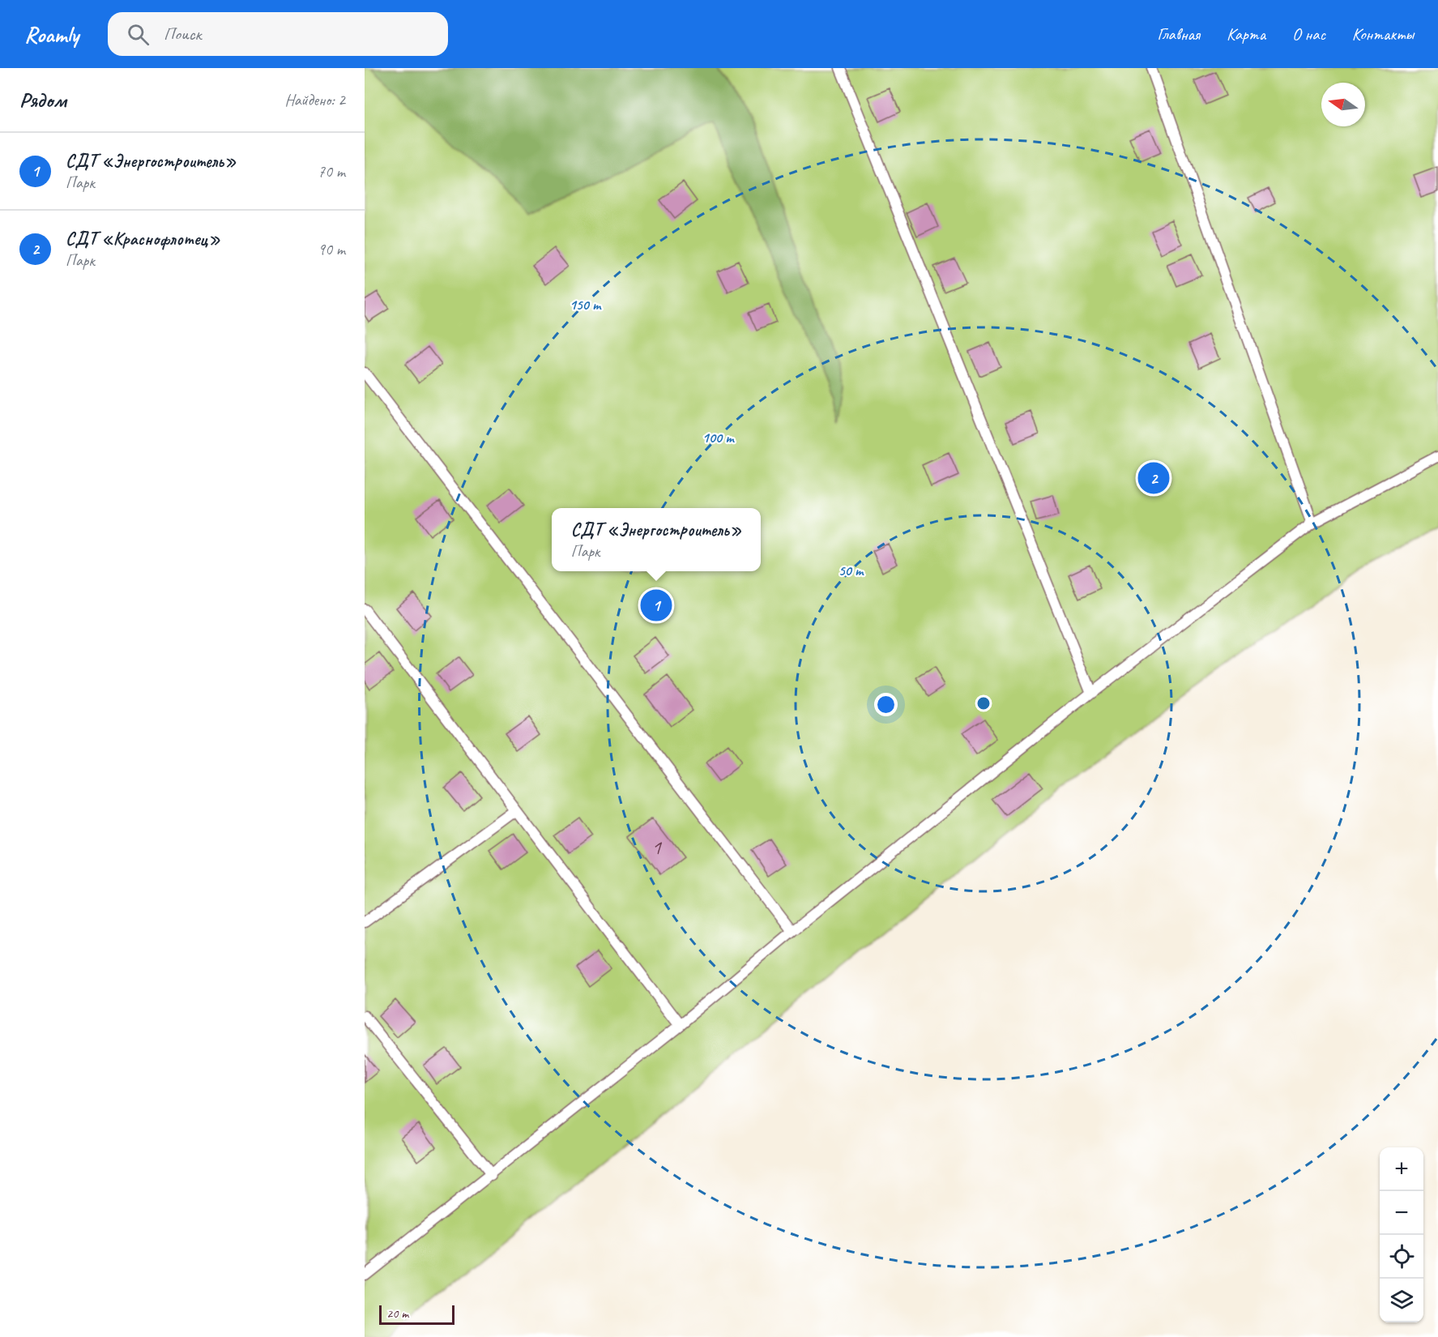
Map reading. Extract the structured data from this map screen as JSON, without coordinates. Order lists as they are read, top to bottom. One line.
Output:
{"house_numbers":["1"],"scale_bar":"20 m","north":"left","page":{"header":"Roamly","search":"Поиск","nav":["Главная","Карта","О нас","Контакты"],"heading":["Рядом","Найдено: 2"],"list":[{"mark":"1","name":"СДТ «Энергостроитель»","note":"Парк","value":"70 m"},{"mark":"2","name":"СДТ «Краснофлотец»","note":"Парк","value":"90 m"}],"pins":["2","1"],"popup":["СДТ «Энергостроитель»","Парк"],"map_buttons":["+","−"],"scale":"20 m"},"rings":["150 m","100 m","50 m"]}
